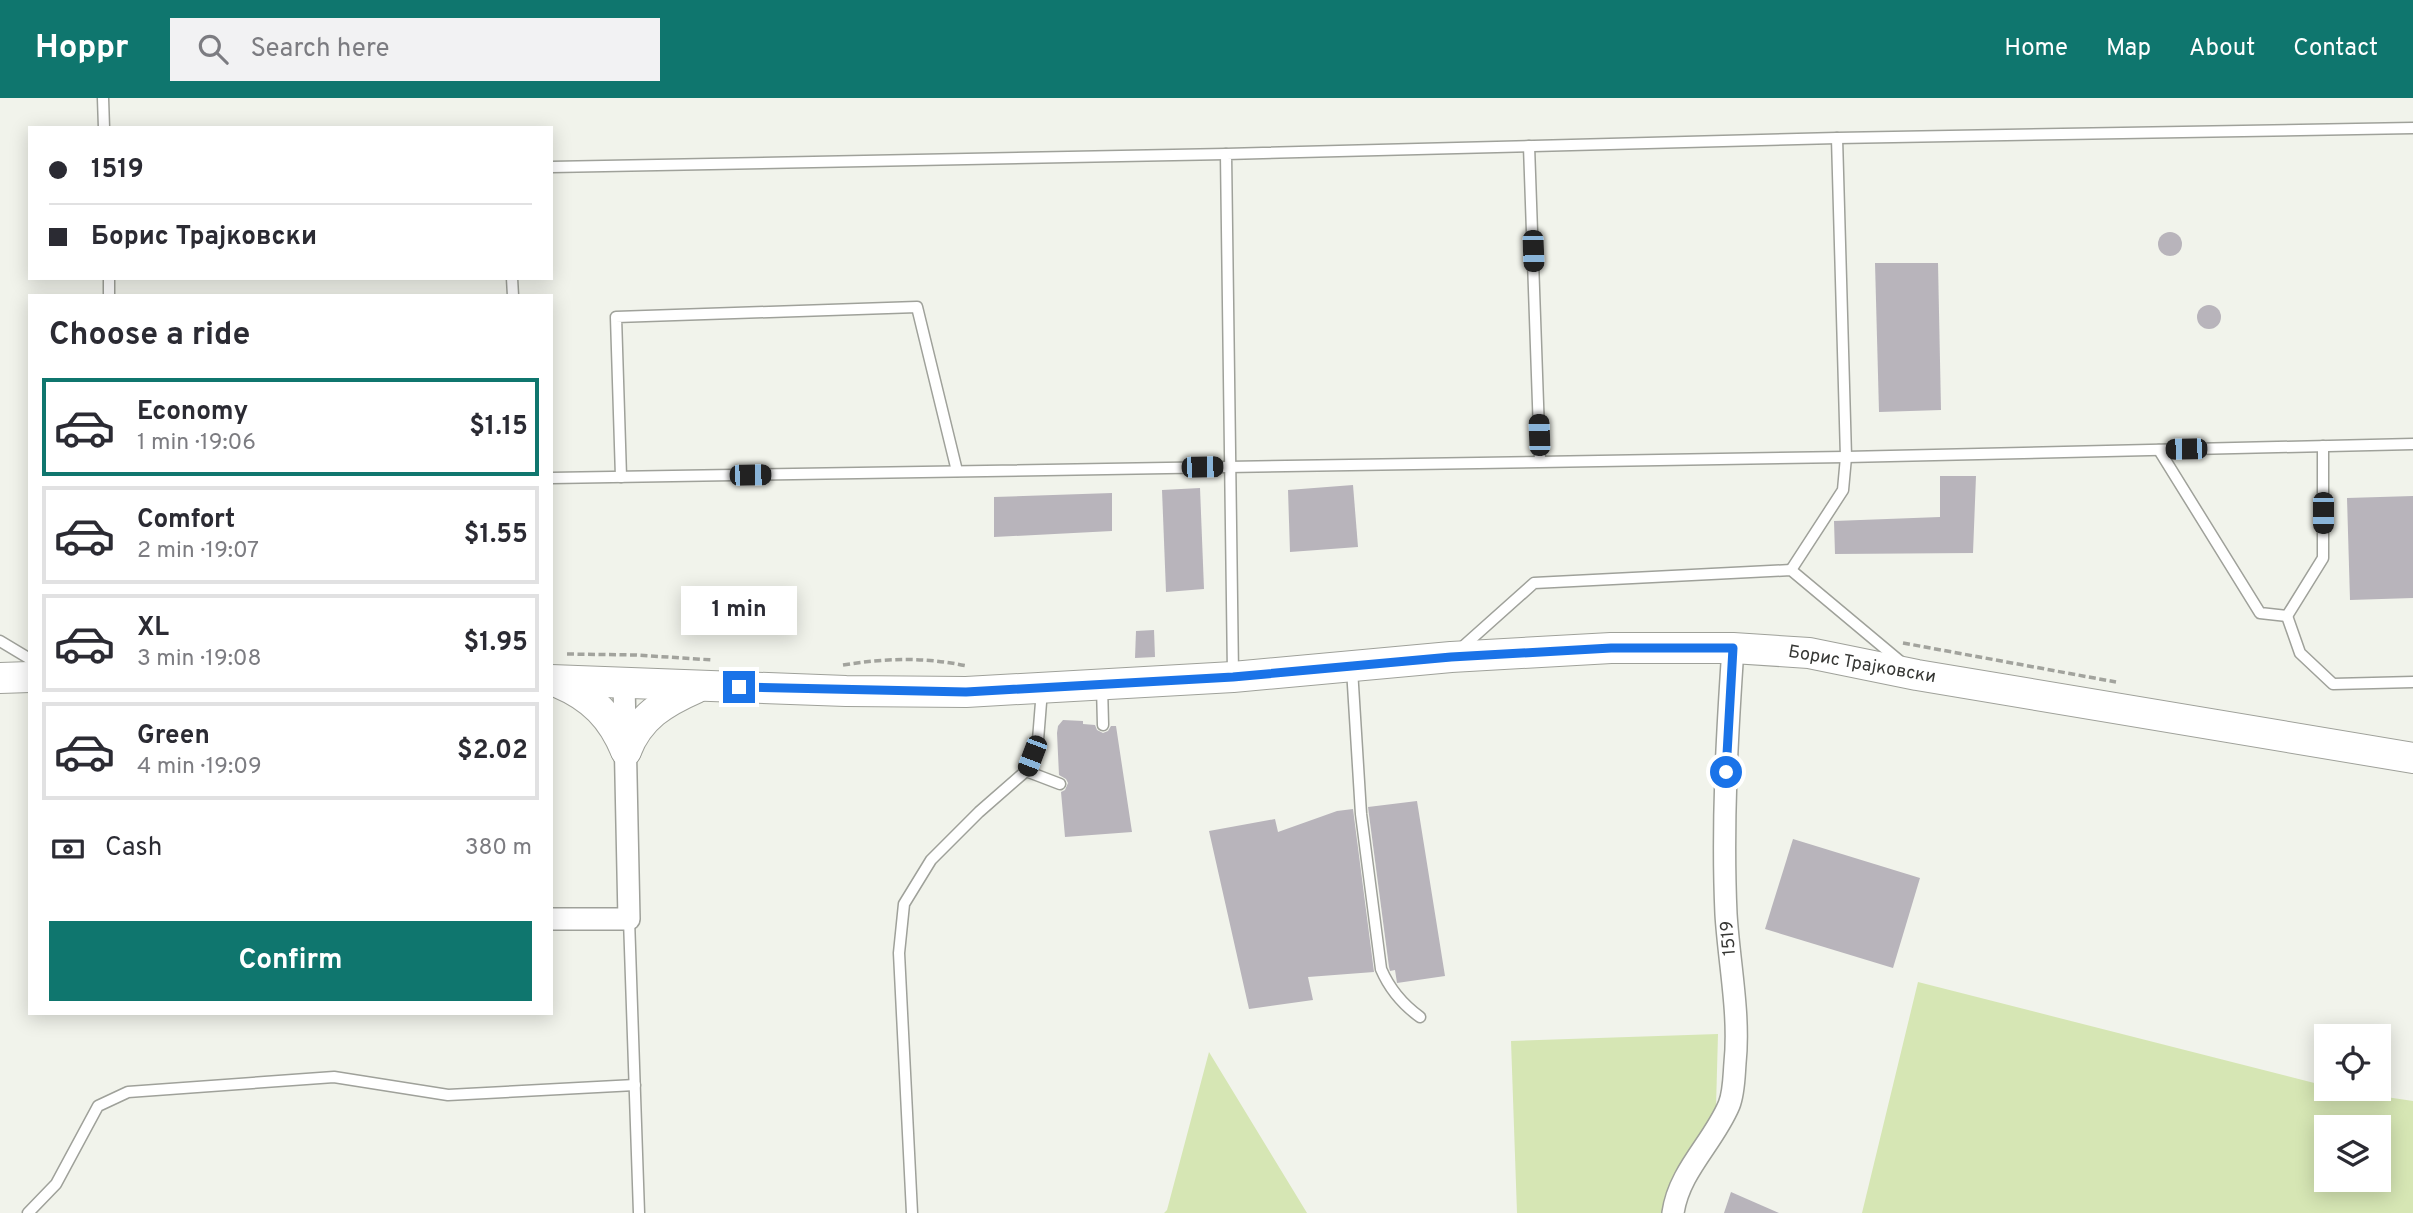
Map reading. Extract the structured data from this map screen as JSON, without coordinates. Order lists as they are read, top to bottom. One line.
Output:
{"streets":{"main road":["Борис Трајковски"],"street":["1519"]},"crossings":[["Борис Трајковски","1519"]],"page":{"header":"Hoppr","search":"Search here","nav":["Home","Map","About","Contact"],"banner":["1519","Борис Трајковски"],"heading":"Choose a ride","list":[{"name":"Economy","note":"1 min · 19:06","value":"$1.15"},{"name":"Comfort","note":"2 min · 19:07","value":"$1.55"},{"name":"XL","note":"3 min · 19:08","value":"$1.95"},{"name":"Green","note":"4 min · 19:09","value":"$2.02"}],"bubble":"1 min","pay":["Cash","380 m"],"buttons":"Confirm"}}
